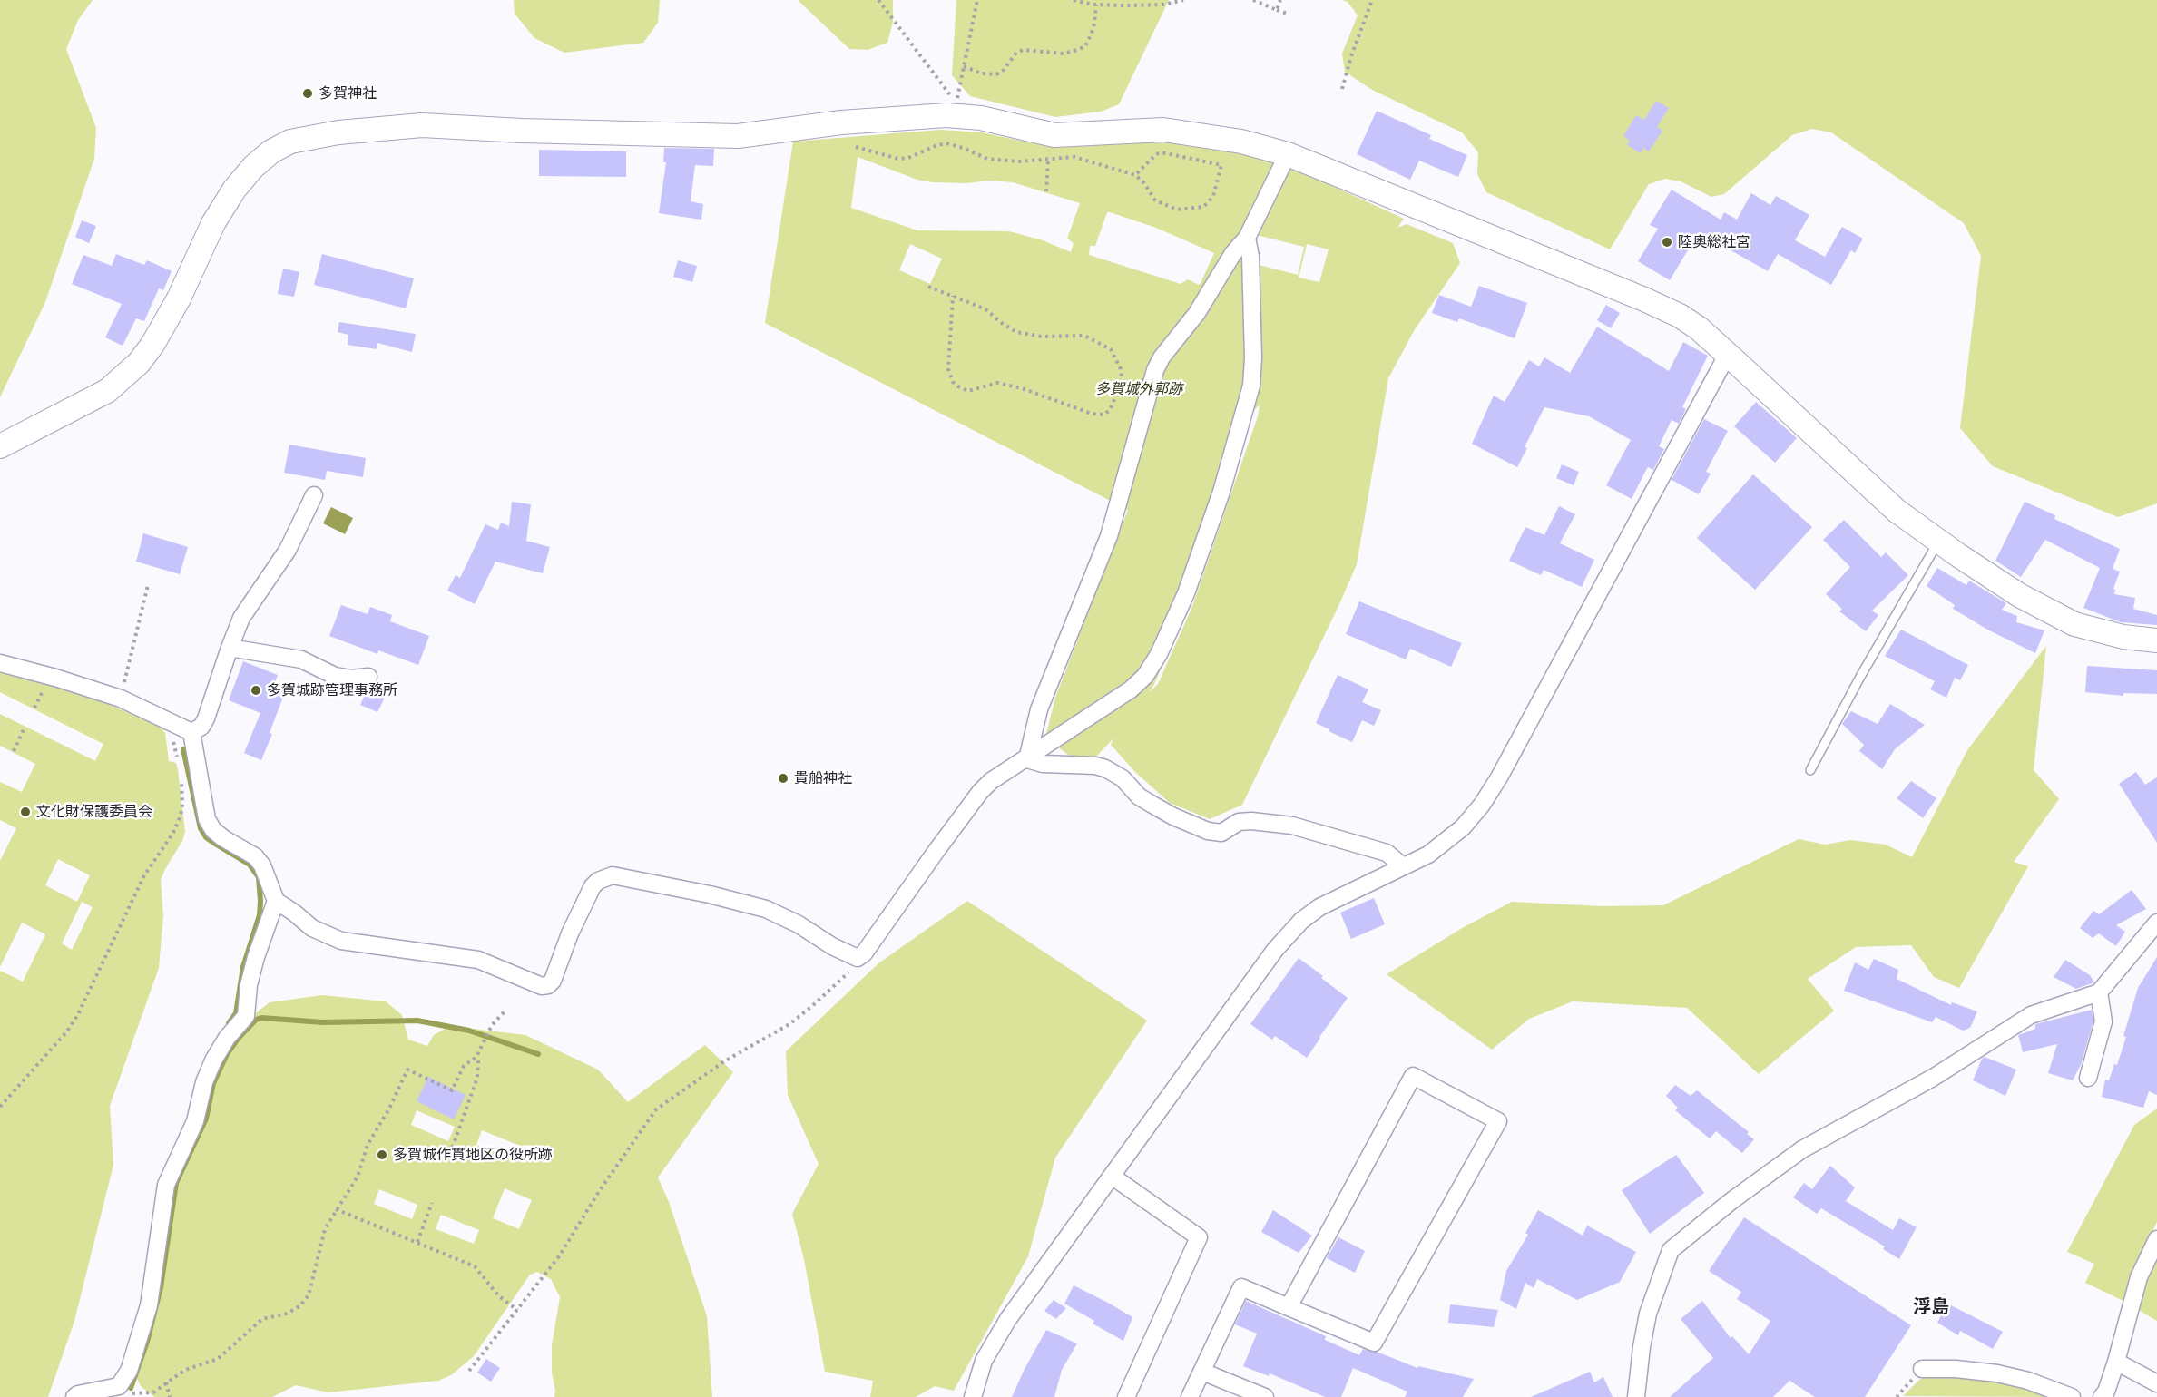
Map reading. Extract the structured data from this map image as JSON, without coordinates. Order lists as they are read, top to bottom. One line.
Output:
{"districts":["浮島"],"parks":["多賀城外郭跡"],"places":["多賀神社","陸奥総社宮","多賀城跡管理事務所","貴船神社","文化財保護委員会","多賀城作貫地区の役所跡"]}
